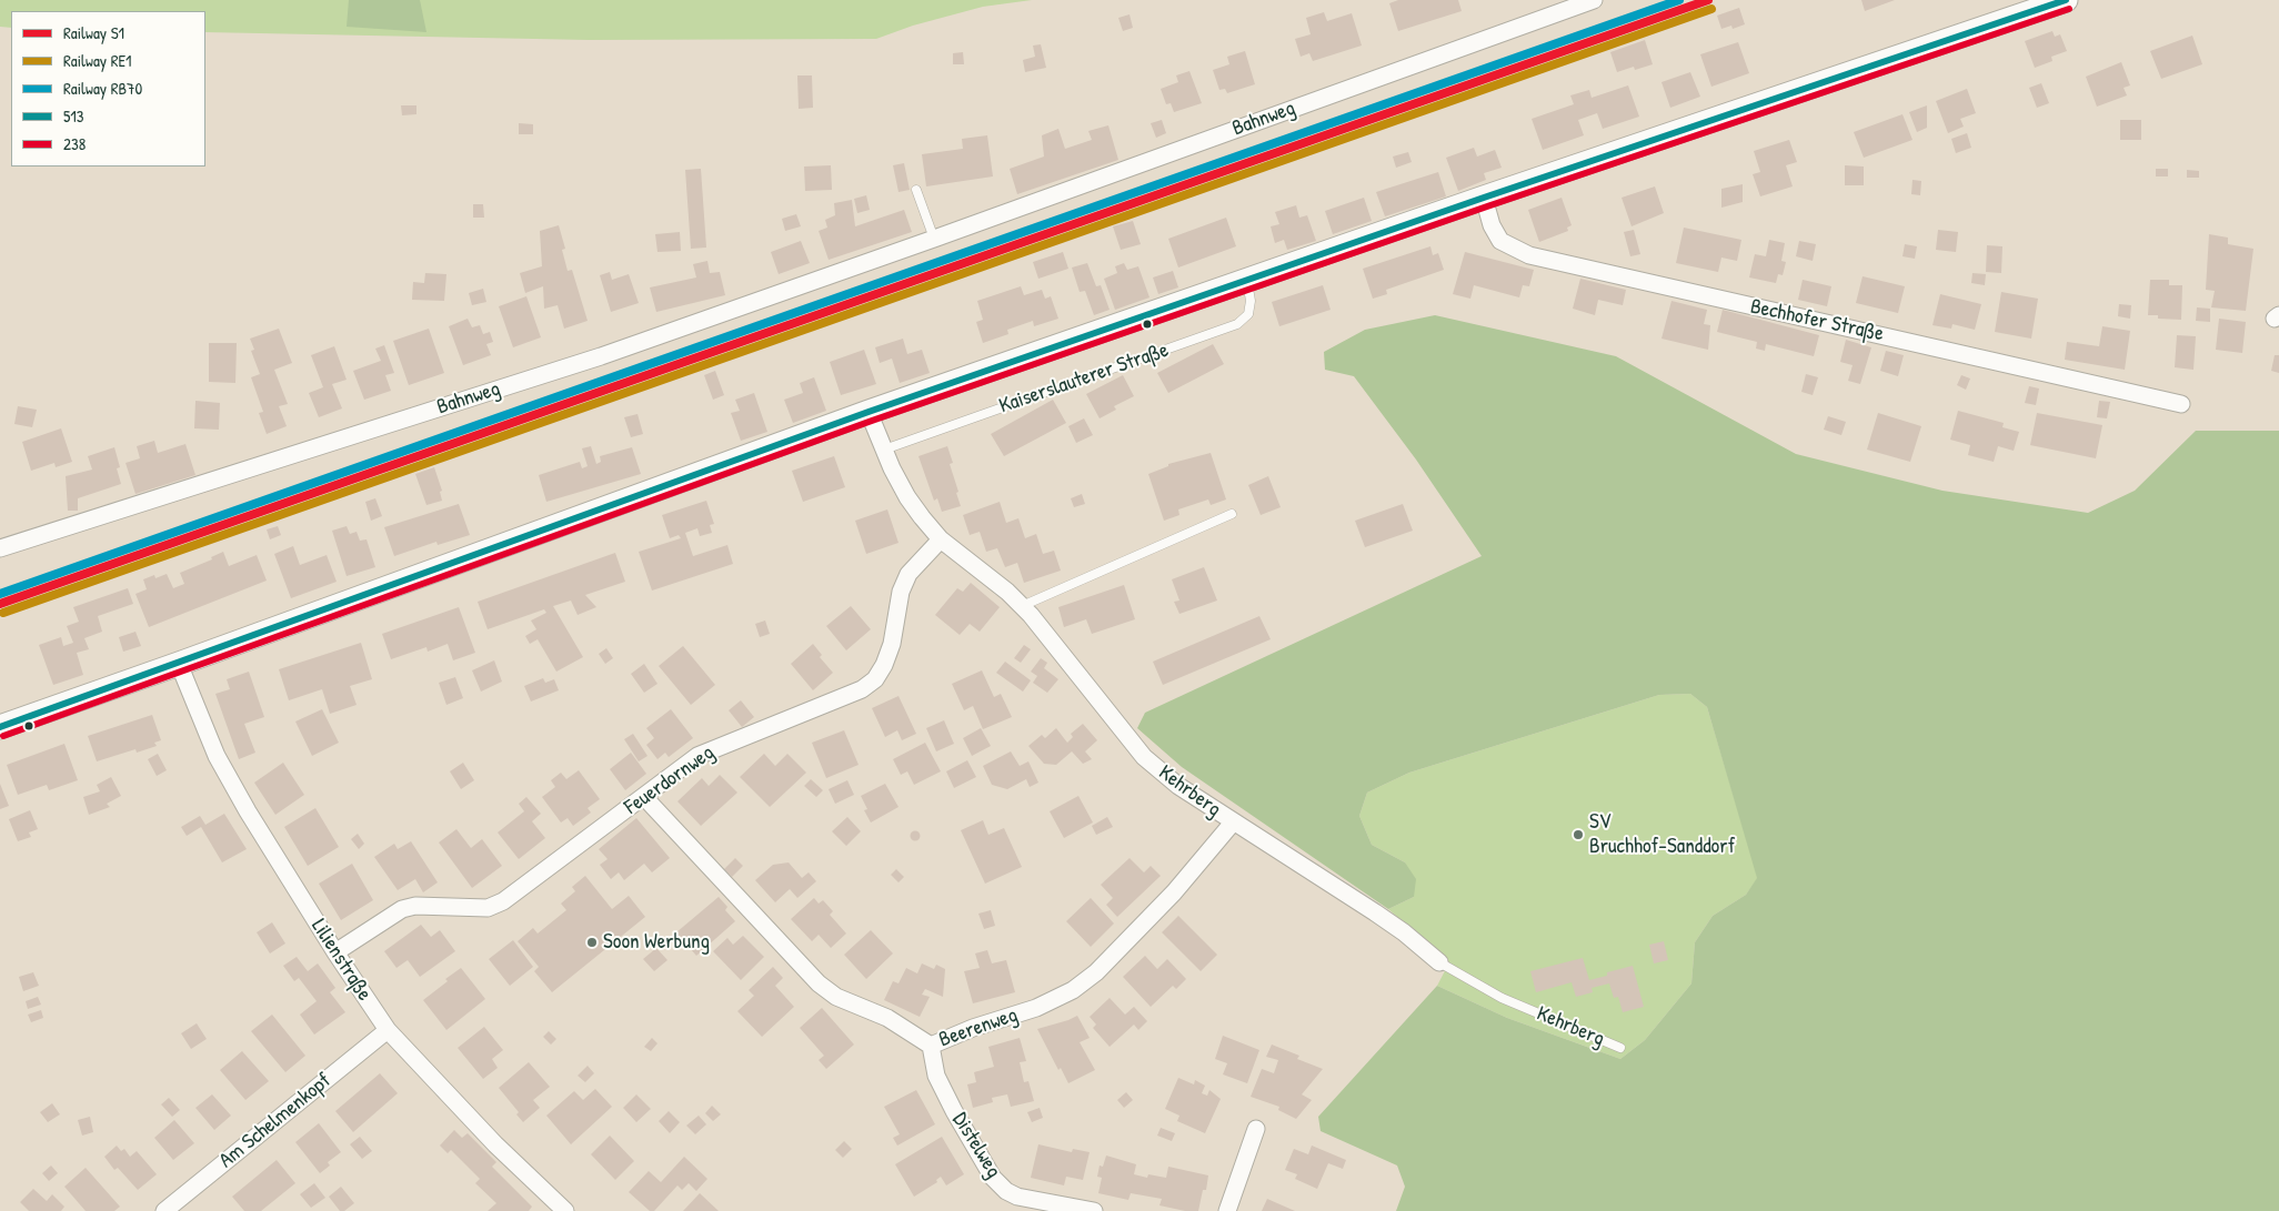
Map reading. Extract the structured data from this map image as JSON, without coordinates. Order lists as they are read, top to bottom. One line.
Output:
{"streets":{"main road":["Kaiserslauterer Straße"],"street":["Bahnweg","Bechhofer Straße","Feuerdornweg","Kehrberg","Lilienstraße","Beerenweg","Am Schelmenkopf","Distelweg"]},"crossings":[["Bechhofer Straße","Kaiserslauterer Straße"],["Kaiserslauterer Straße","Kehrberg"],["Kaiserslauterer Straße","Lilienstraße"],["Feuerdornweg","Kehrberg"],["Feuerdornweg","Lilienstraße"],["Feuerdornweg","Beerenweg"],["Kehrberg","Beerenweg"],["Lilienstraße","Am Schelmenkopf"],["Beerenweg","Distelweg"]],"places":["SV Bruchhof-Sanddorf","Soon Werbung"],"lines":["rail line S1","rail line RB70","transit line 513","rail line RE1","transit line 238"],"legend":["Railway S1","Railway RE1","Railway RB70","513","238"]}
